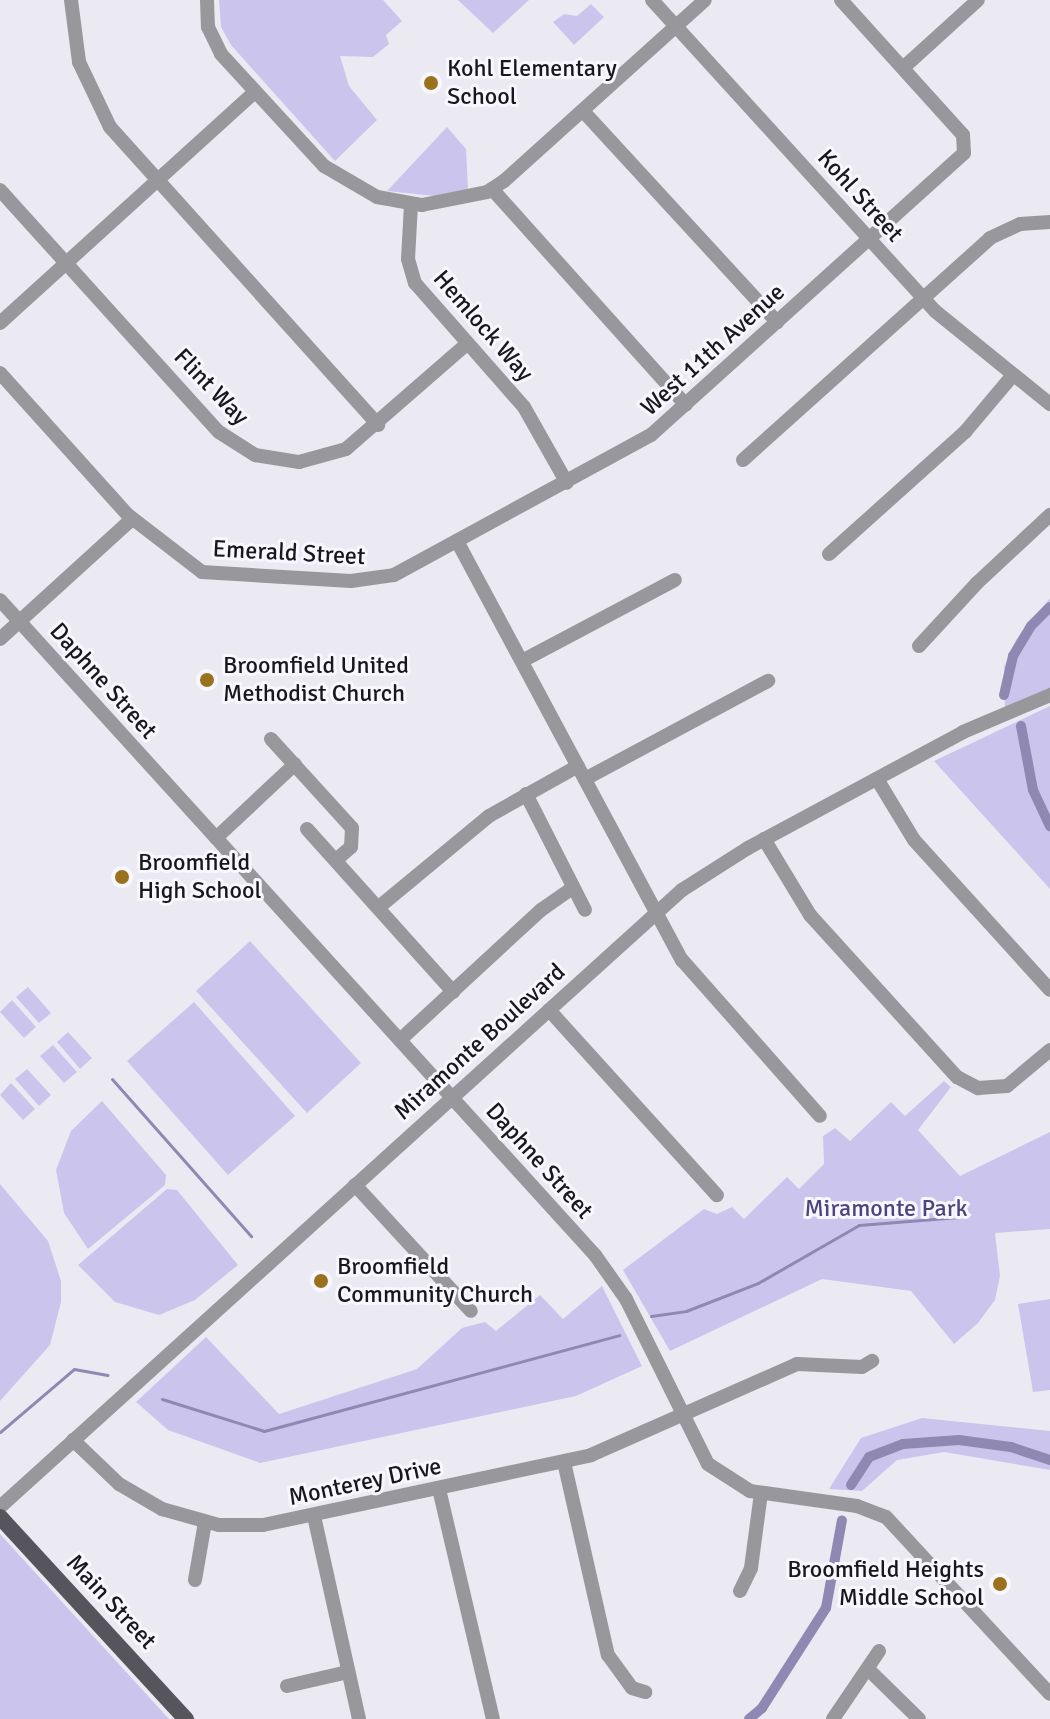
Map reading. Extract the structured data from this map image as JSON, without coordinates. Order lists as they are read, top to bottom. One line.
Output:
{"streets":{"main road":["Main Street"],"street":["Kohl Street","Hemlock Way","West 11th Avenue","Flint Way","Emerald Street","Daphne Street","Miramonte Boulevard","Monterey Drive"]},"crossings":[["Kohl Street","West 11th Avenue"],["Hemlock Way","West 11th Avenue"],["Hemlock Way","Flint Way"],["West 11th Avenue","Emerald Street"],["Daphne Street","Miramonte Boulevard"],["Daphne Street","Monterey Drive"],["Miramonte Boulevard","Monterey Drive"]],"parks":["Miramonte Park"],"places":["Kohl Elementary School","Broomfield United Methodist Church","Broomfield High School","Broomfield Community Church","Broomfield Heights Middle School"]}
